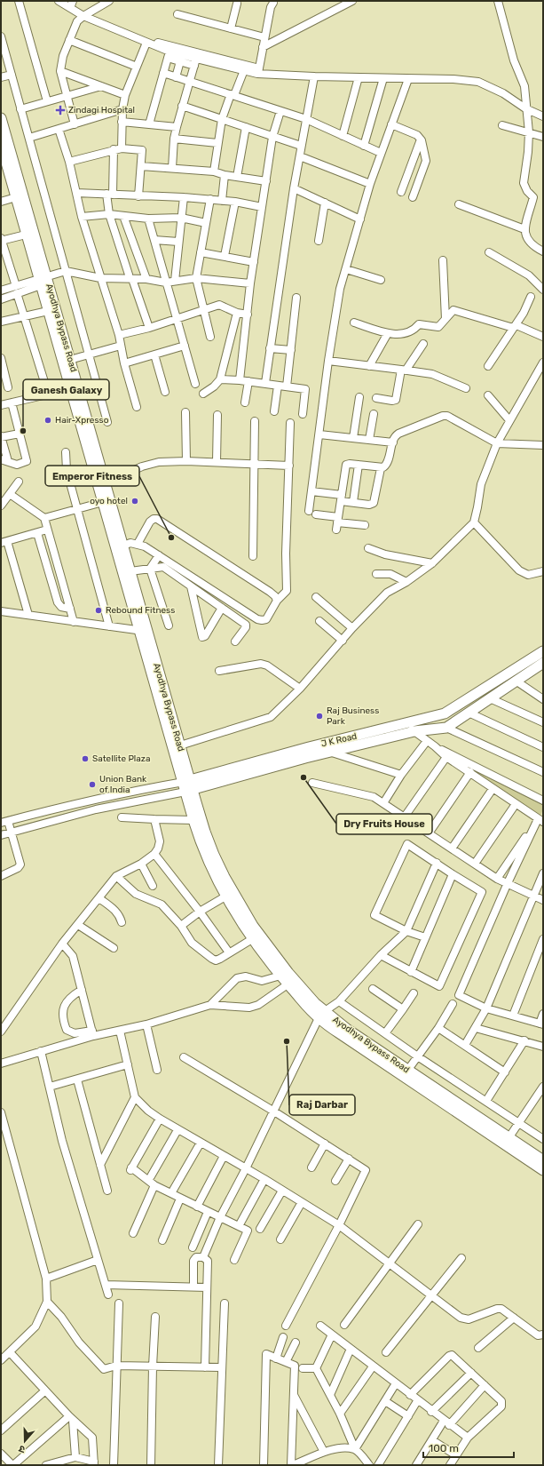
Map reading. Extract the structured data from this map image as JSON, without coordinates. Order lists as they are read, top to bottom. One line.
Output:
{"streets":{"main road":["Ayodhya Bypass Road","J K Road"]},"crossings":[["Ayodhya Bypass Road","J K Road"]],"places":{"health":["Zindagi Hospital"],"other":["Hair-Xpresso","Ganesh Galaxy","oyo hotel","Emperor Fitness","Rebound Fitness","Raj Business Park","Satellite Plaza","Dry Fruits House","Union Bank of India","Raj Darbar"]},"scale_bar":"100 m","north":"bottom"}
